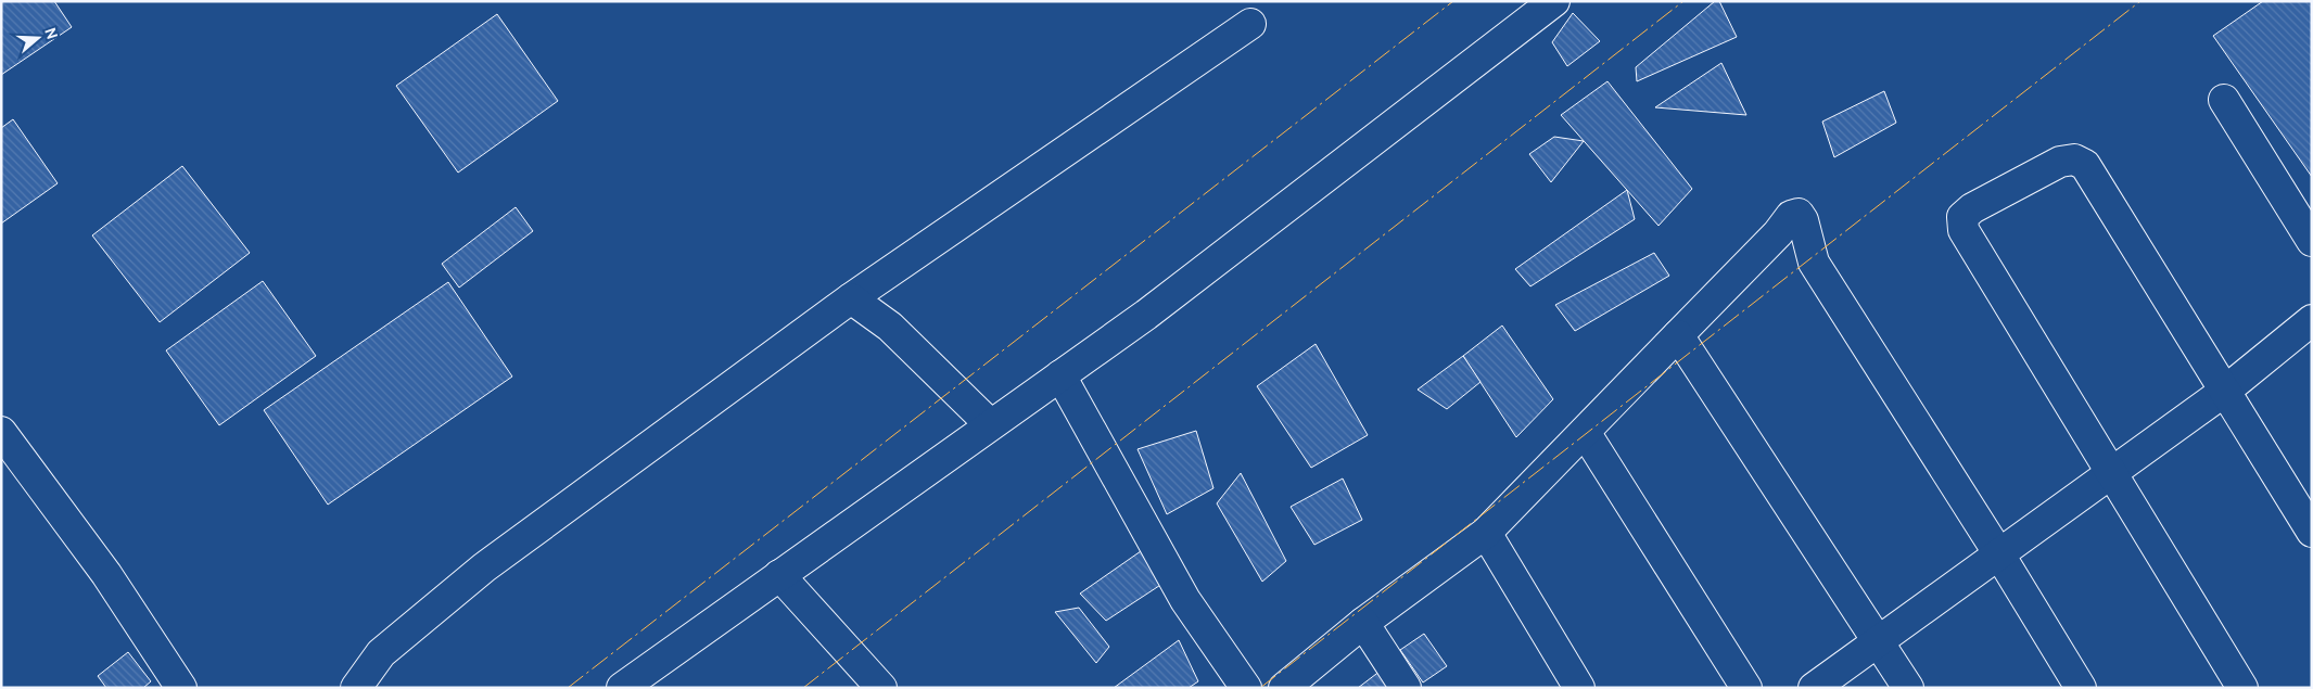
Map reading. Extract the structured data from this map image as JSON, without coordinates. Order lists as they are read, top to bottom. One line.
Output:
{"north":"right"}
